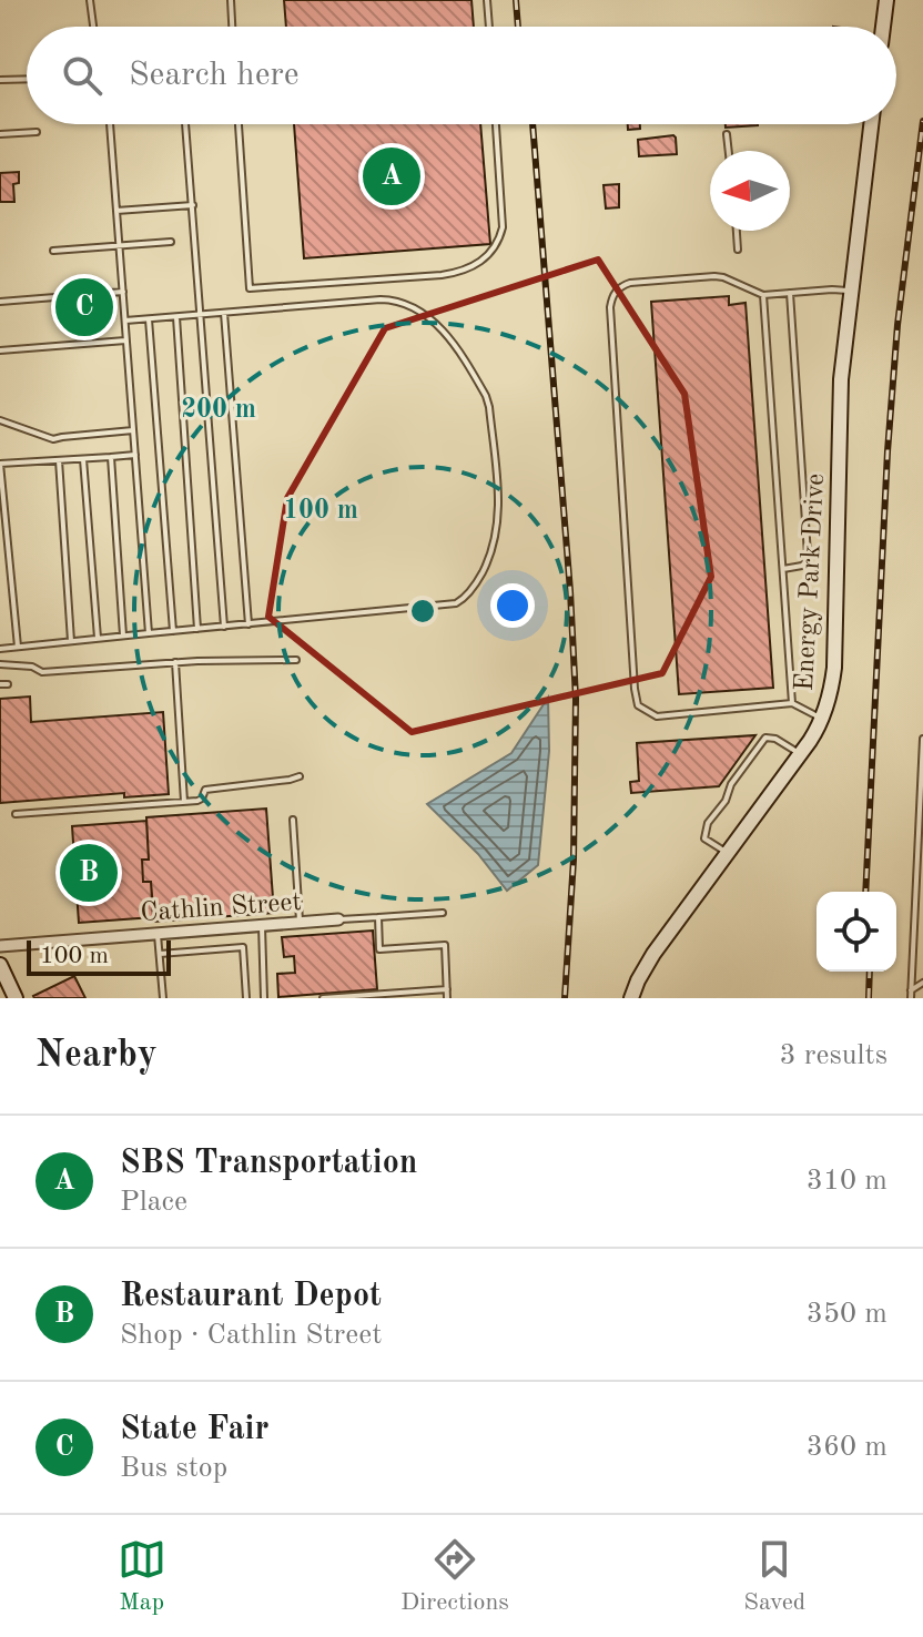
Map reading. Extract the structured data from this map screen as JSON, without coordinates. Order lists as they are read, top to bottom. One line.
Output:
{"streets":{"street":["Energy Park Drive","Cathlin Street"]},"scale_bar":"100 m","north":"left","page":{"search":"Search here","pins":["A","C","B"],"scale":"100 m","heading":["Nearby","3 results"],"list":[{"mark":"A","name":"SBS Transportation","note":"Place","value":"310 m"},{"mark":"B","name":"Restaurant Depot","note":"Shop · Cathlin Street","value":"350 m"},{"mark":"C","name":"State Fair","note":"Bus stop","value":"360 m"}],"nav":["Map","Directions","Saved"]},"rings":["200 m","100 m"]}
